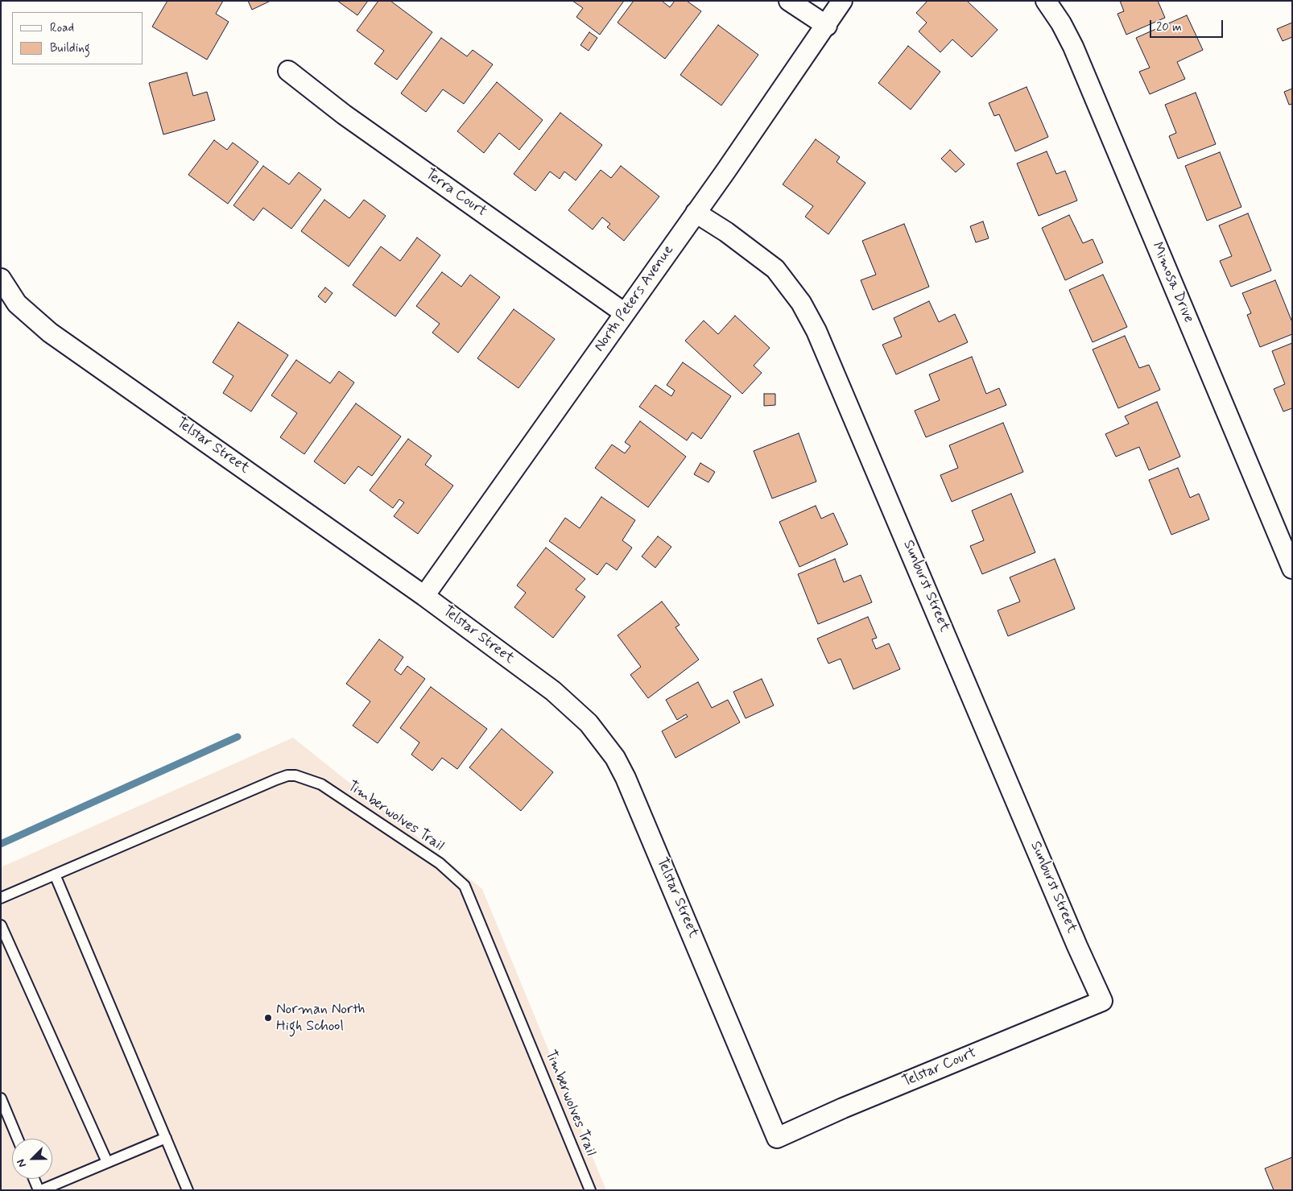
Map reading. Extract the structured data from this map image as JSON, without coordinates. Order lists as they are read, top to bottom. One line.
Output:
{"streets":{"street":["Terra Court","Mimosa Drive","North Peters Avenue","Telstar Street","Sunburst Street","Telstar Court"],"lane":["Timberwolves Trail"]},"crossings":[["Terra Court","North Peters Avenue"],["North Peters Avenue","Telstar Street"],["North Peters Avenue","Sunburst Street"],["Telstar Street","Telstar Court"],["Sunburst Street","Telstar Court"]],"places":["Norman North High School"],"legend":["Road","Building"],"scale_bar":"20 m","north":"bottom left"}
